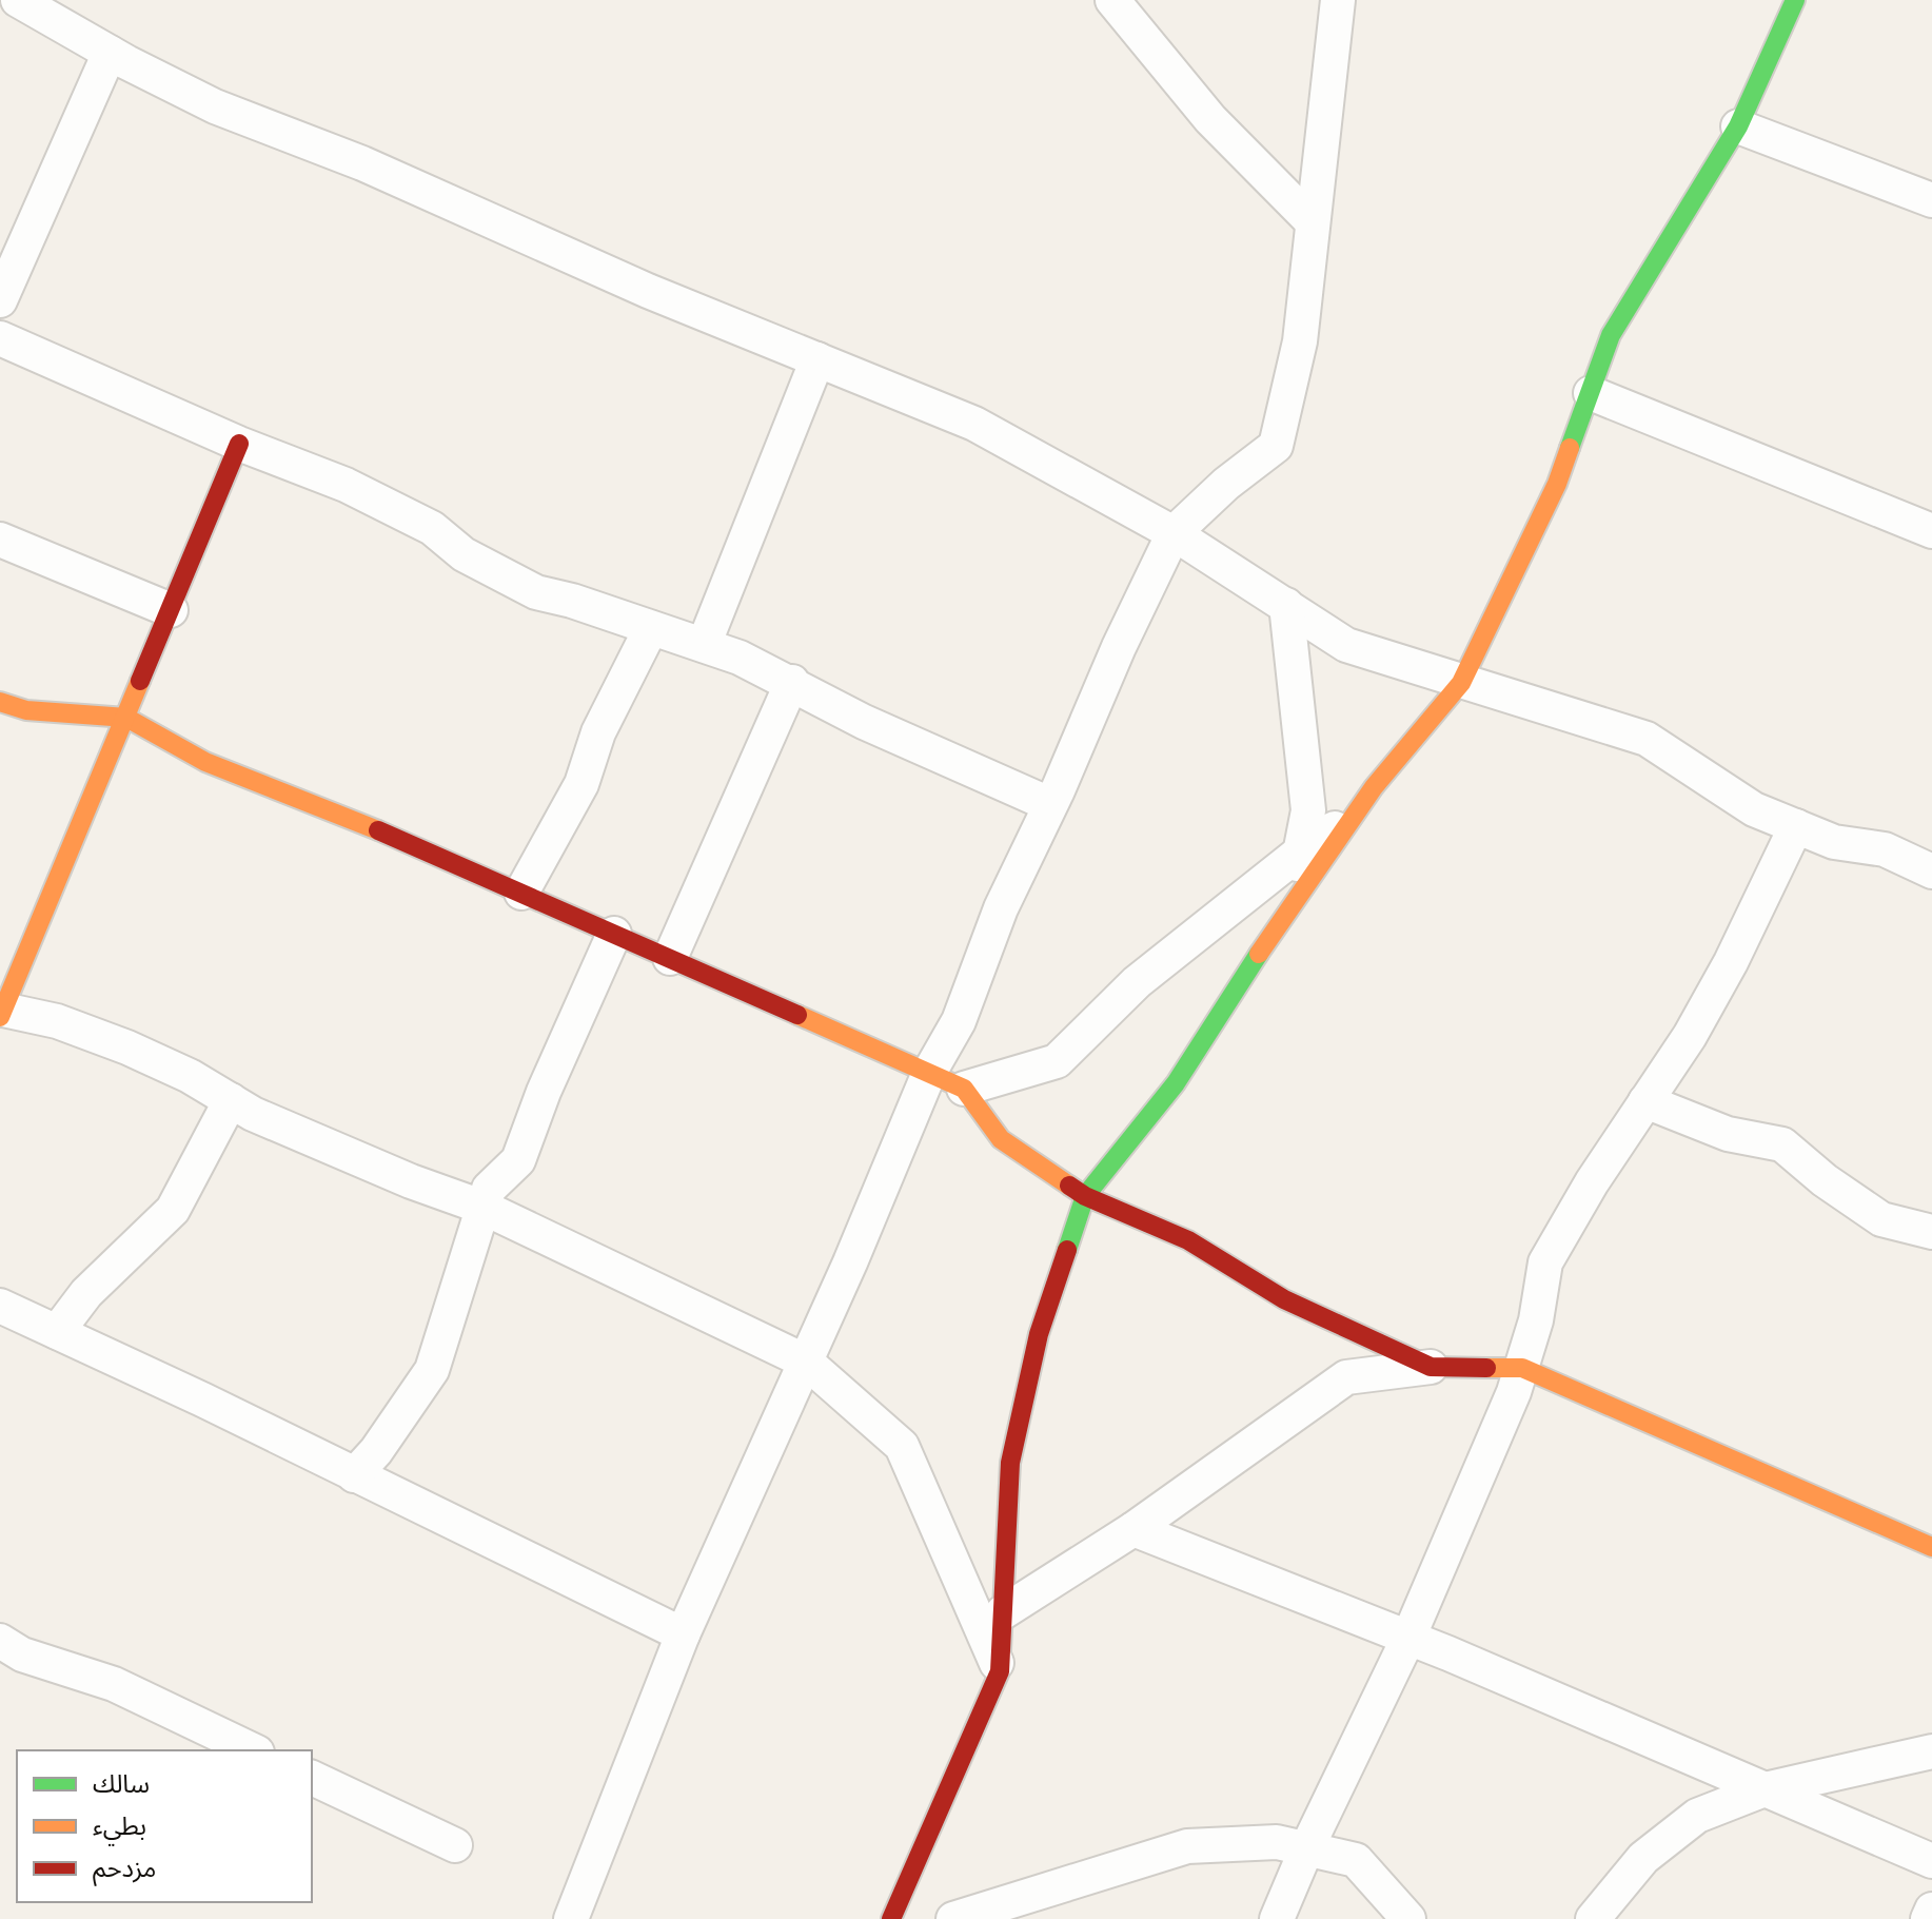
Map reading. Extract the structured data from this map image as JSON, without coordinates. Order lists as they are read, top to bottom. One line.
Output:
{"legend":["سالك","بطيء","مزدحم"]}
